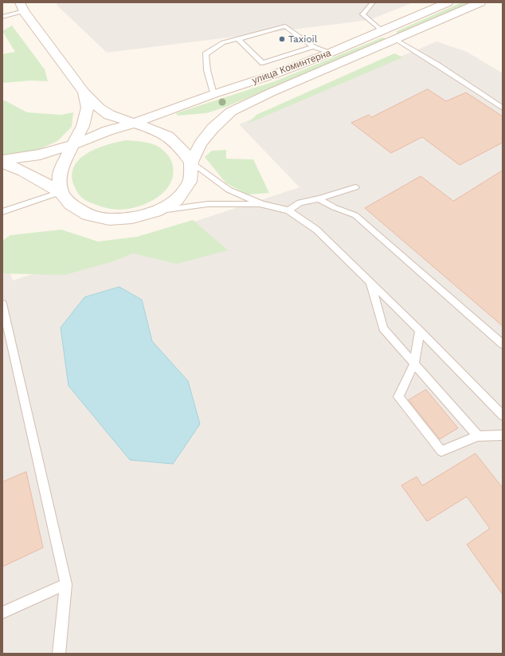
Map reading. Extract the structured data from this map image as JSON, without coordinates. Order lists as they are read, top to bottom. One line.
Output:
{"streets":{"main road":["улица Коминтерна"]},"places":["Taxioil"]}
